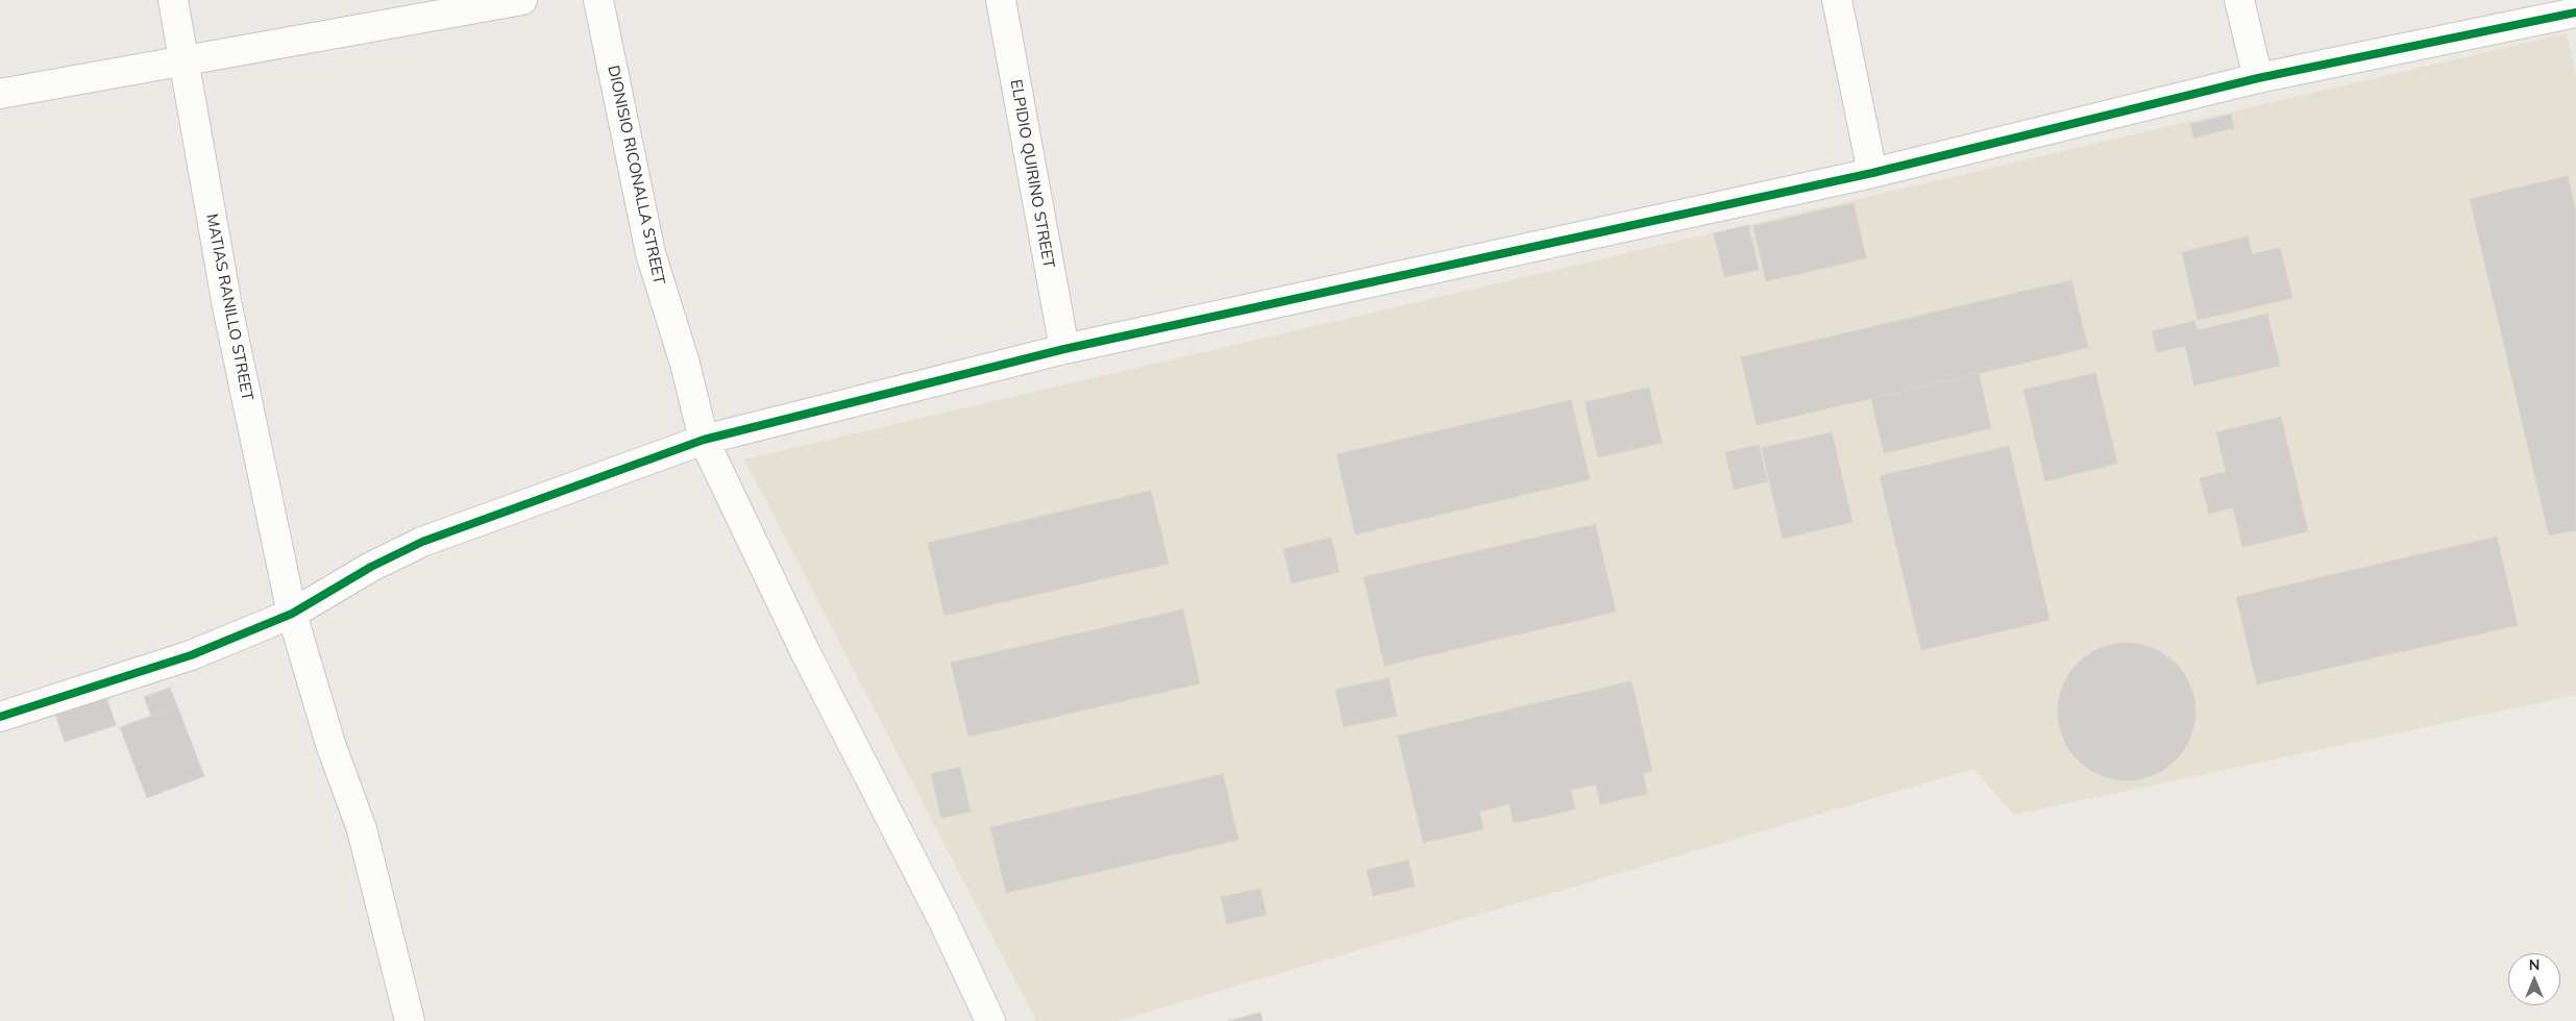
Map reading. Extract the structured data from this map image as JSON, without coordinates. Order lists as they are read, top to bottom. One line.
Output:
{"streets":{"street":["ELPIDIO QUIRINO STREET","DIONISIO RICONALLA STREET","MATIAS RANILLO STREET"]},"north":"top"}
